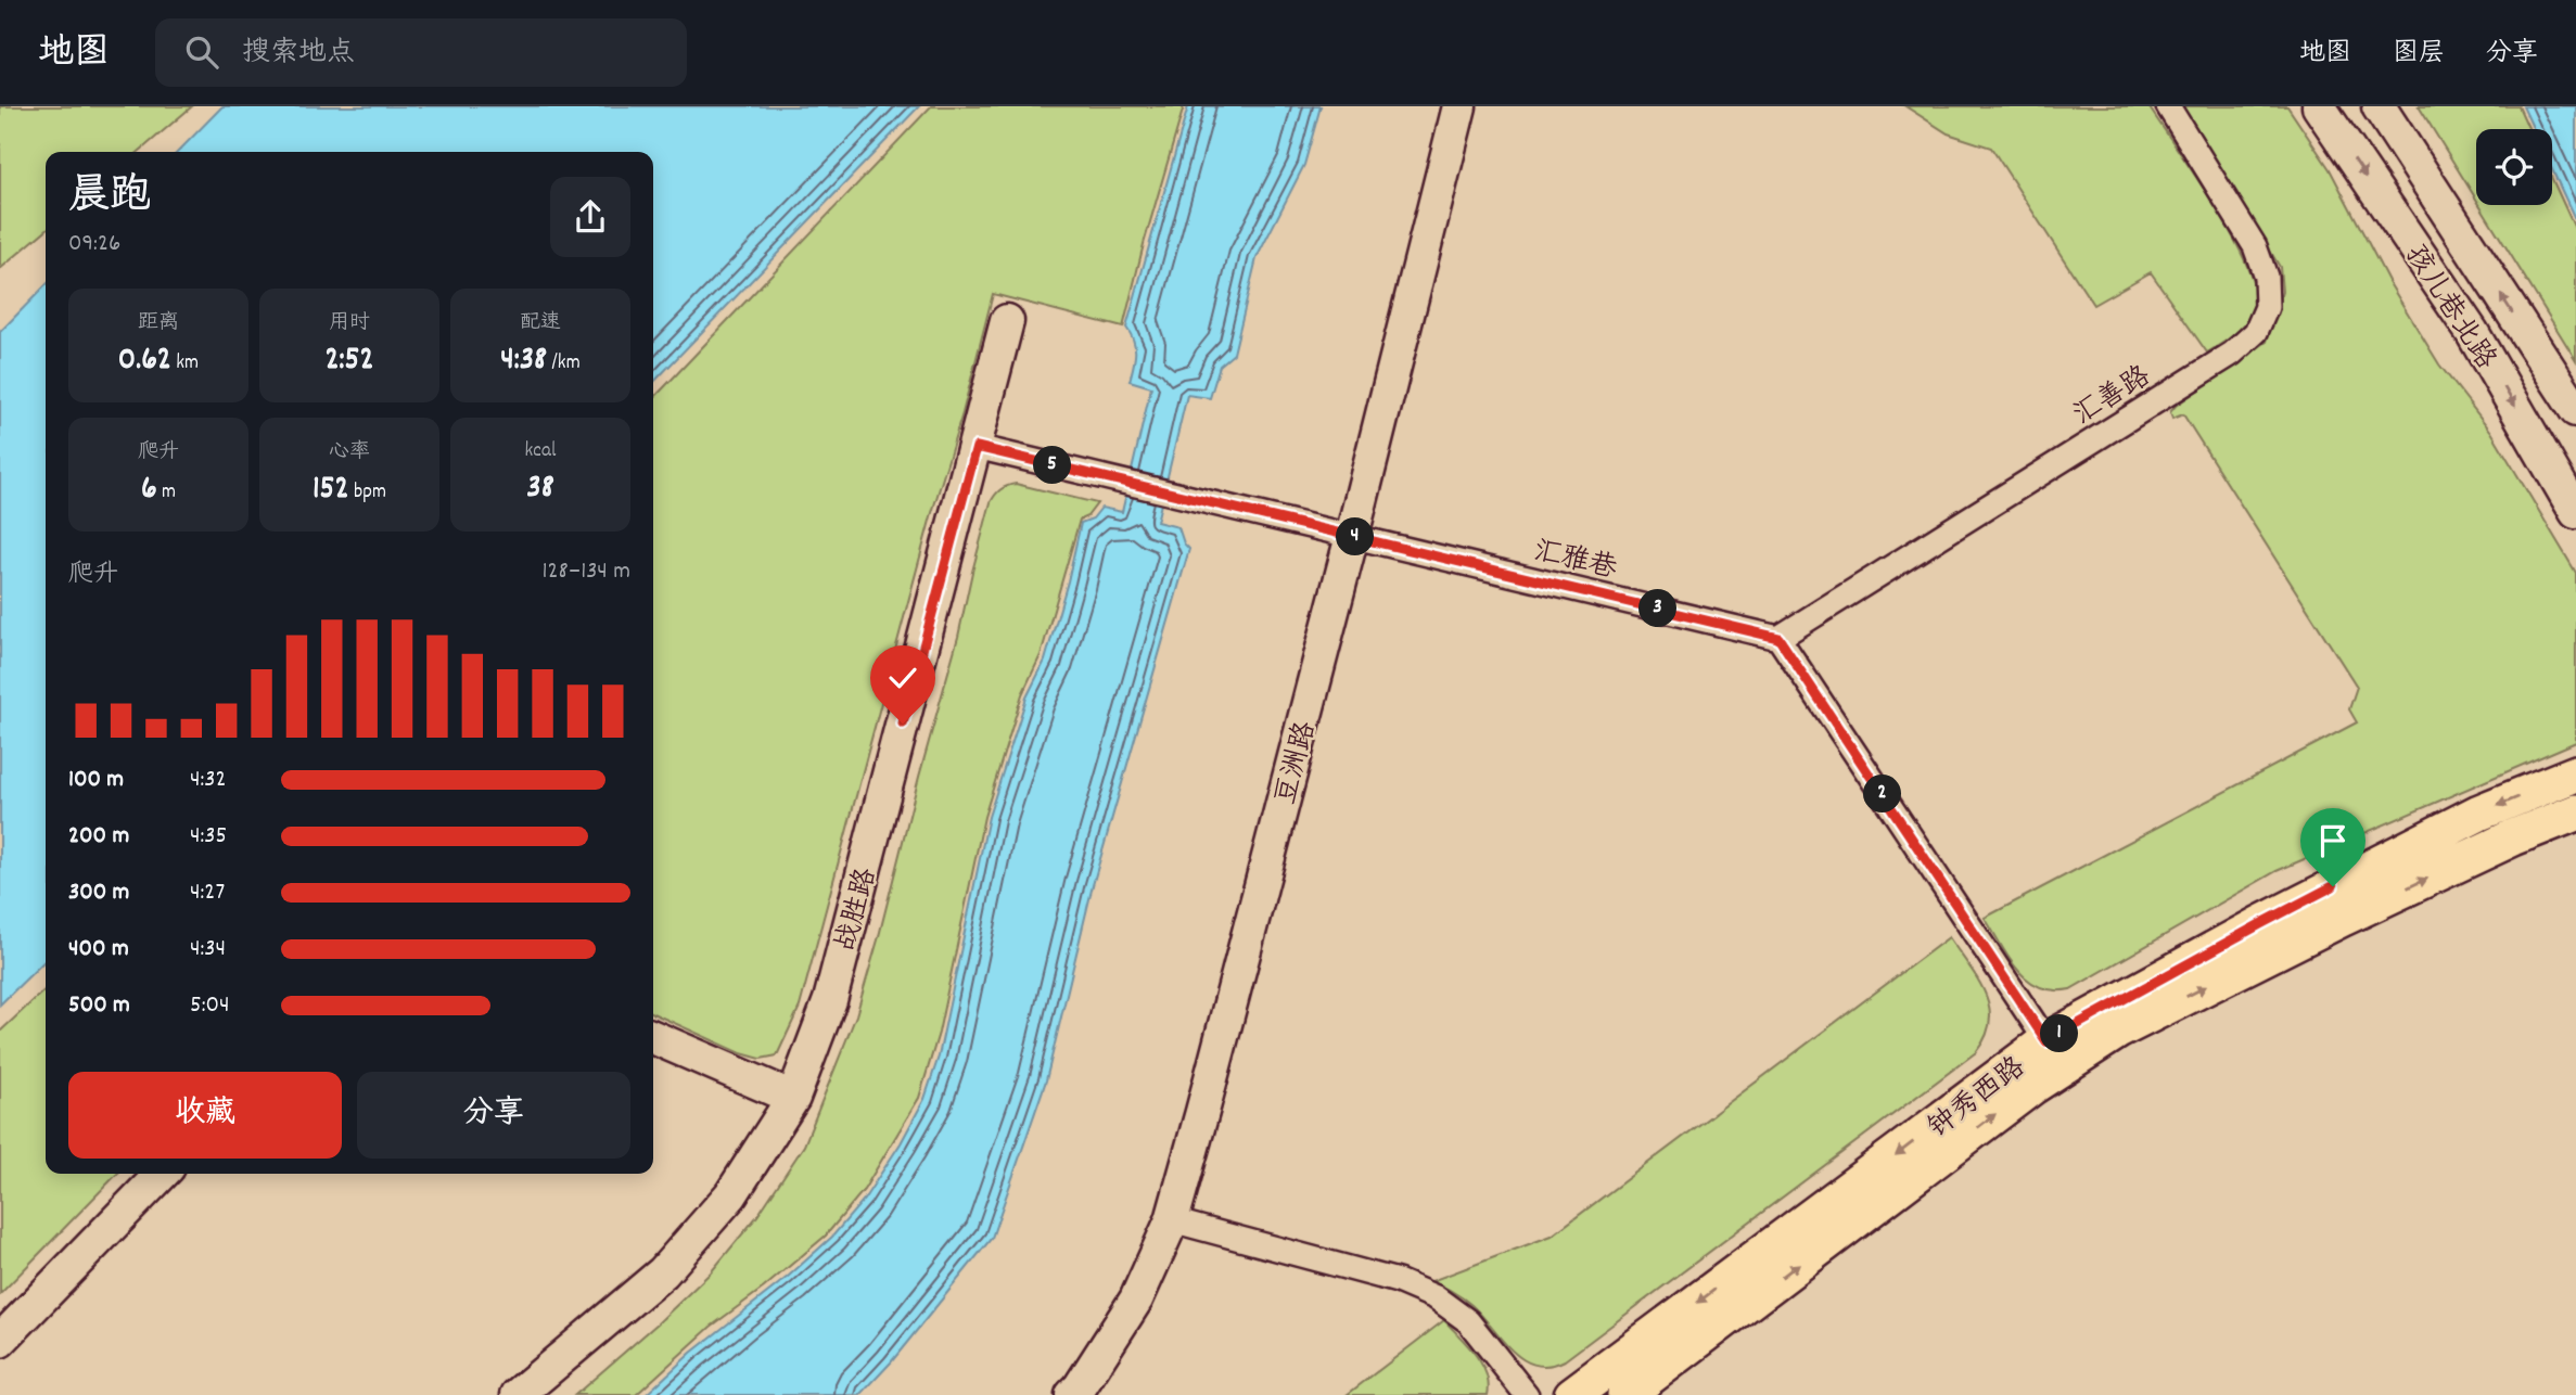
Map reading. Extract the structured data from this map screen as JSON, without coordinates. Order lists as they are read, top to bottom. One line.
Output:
{"streets":{"main road":["钟秀西路"],"street":["孩儿巷北路","汇善路","汇雅巷","豆洲路","战胜路"]},"crossings":[["汇善路","汇雅巷"],["汇雅巷","豆洲路"],["汇雅巷","战胜路"]],"page":{"header":"地图","search":"搜索地点","nav":["地图","图层","分享"],"heading":["晨跑","09:26"],"stats":[["距离","0.62 km"],["用时","2:52"],["配速","4:38 /km"],["爬升","6 m"],["心率","152 bpm"],["kcal","38"]],"pins":["5","4","3","2","1"],"chart":["爬升","128–134 m"],"list":[{"name":"100 m","note":"4:32"},{"name":"200 m","note":"4:35"},{"name":"300 m","note":"4:27"},{"name":"400 m","note":"4:34"},{"name":"500 m","note":"5:04"}],"buttons":["收藏","分享"]}}
